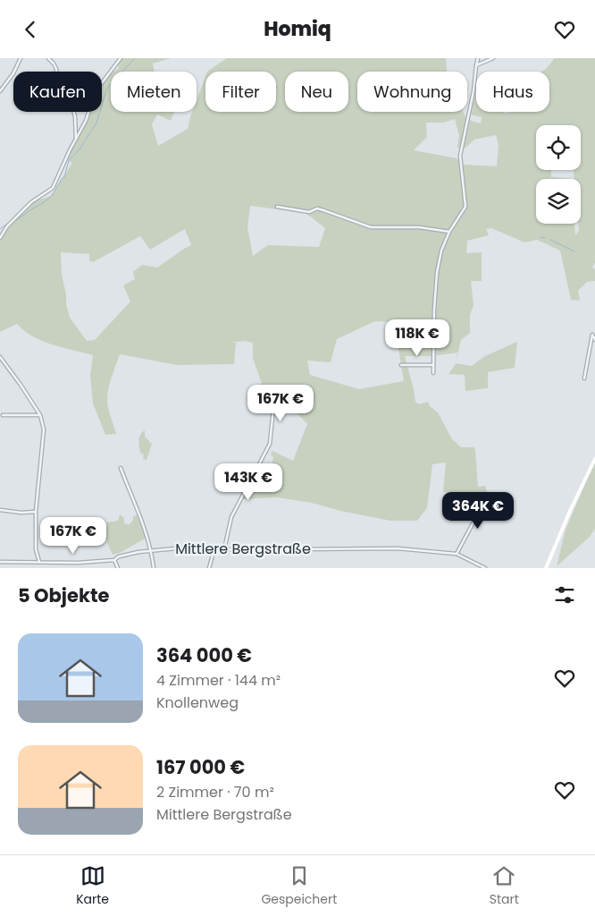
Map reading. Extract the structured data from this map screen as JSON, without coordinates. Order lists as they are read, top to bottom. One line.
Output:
{"streets":{"street":["Mittlere Bergstraße"]},"page":{"header":"Homiq","chip":["Kaufen","Mieten","Filter","Neu","Wohnung","Haus"],"price":["118K €","167K €","143K €","364K €","167K €"],"heading":"5 Objekte","list":[{"name":"364 000 €","note":"4 Zimmer · 144 m² · Knollenweg"},{"name":"167 000 €","note":"2 Zimmer · 70 m² · Mittlere Bergstraße"}],"tabs":["Karte","Gespeichert","Start"]}}
